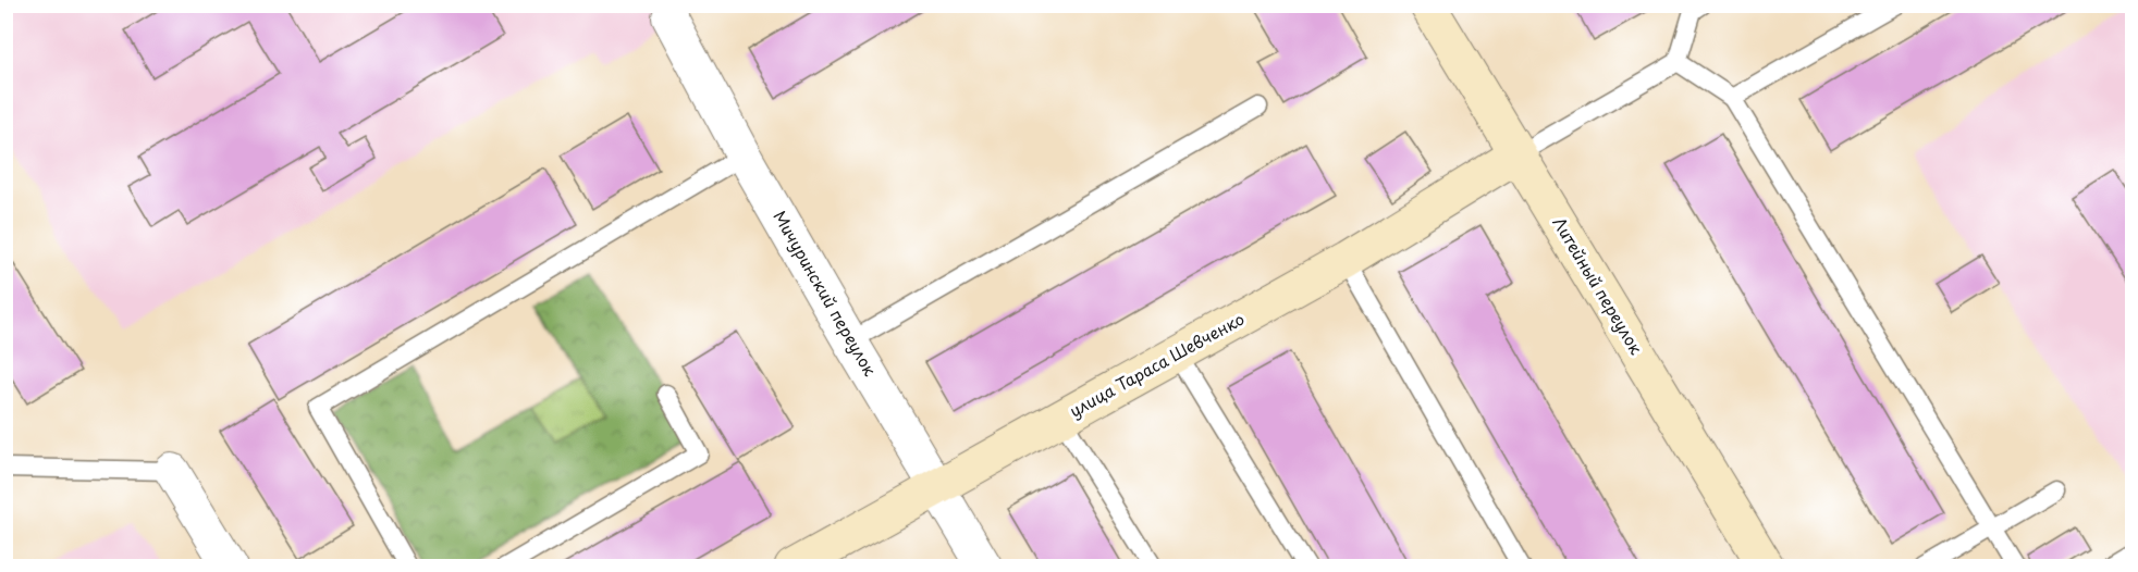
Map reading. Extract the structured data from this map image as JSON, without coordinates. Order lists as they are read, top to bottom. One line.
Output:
{"streets":{"street":["Литейный переулок","Мичуринский переулок","улица Тараса Шевченко"]},"crossings":[["Литейный переулок","улица Тараса Шевченко"],["Мичуринский переулок","улица Тараса Шевченко"]]}
